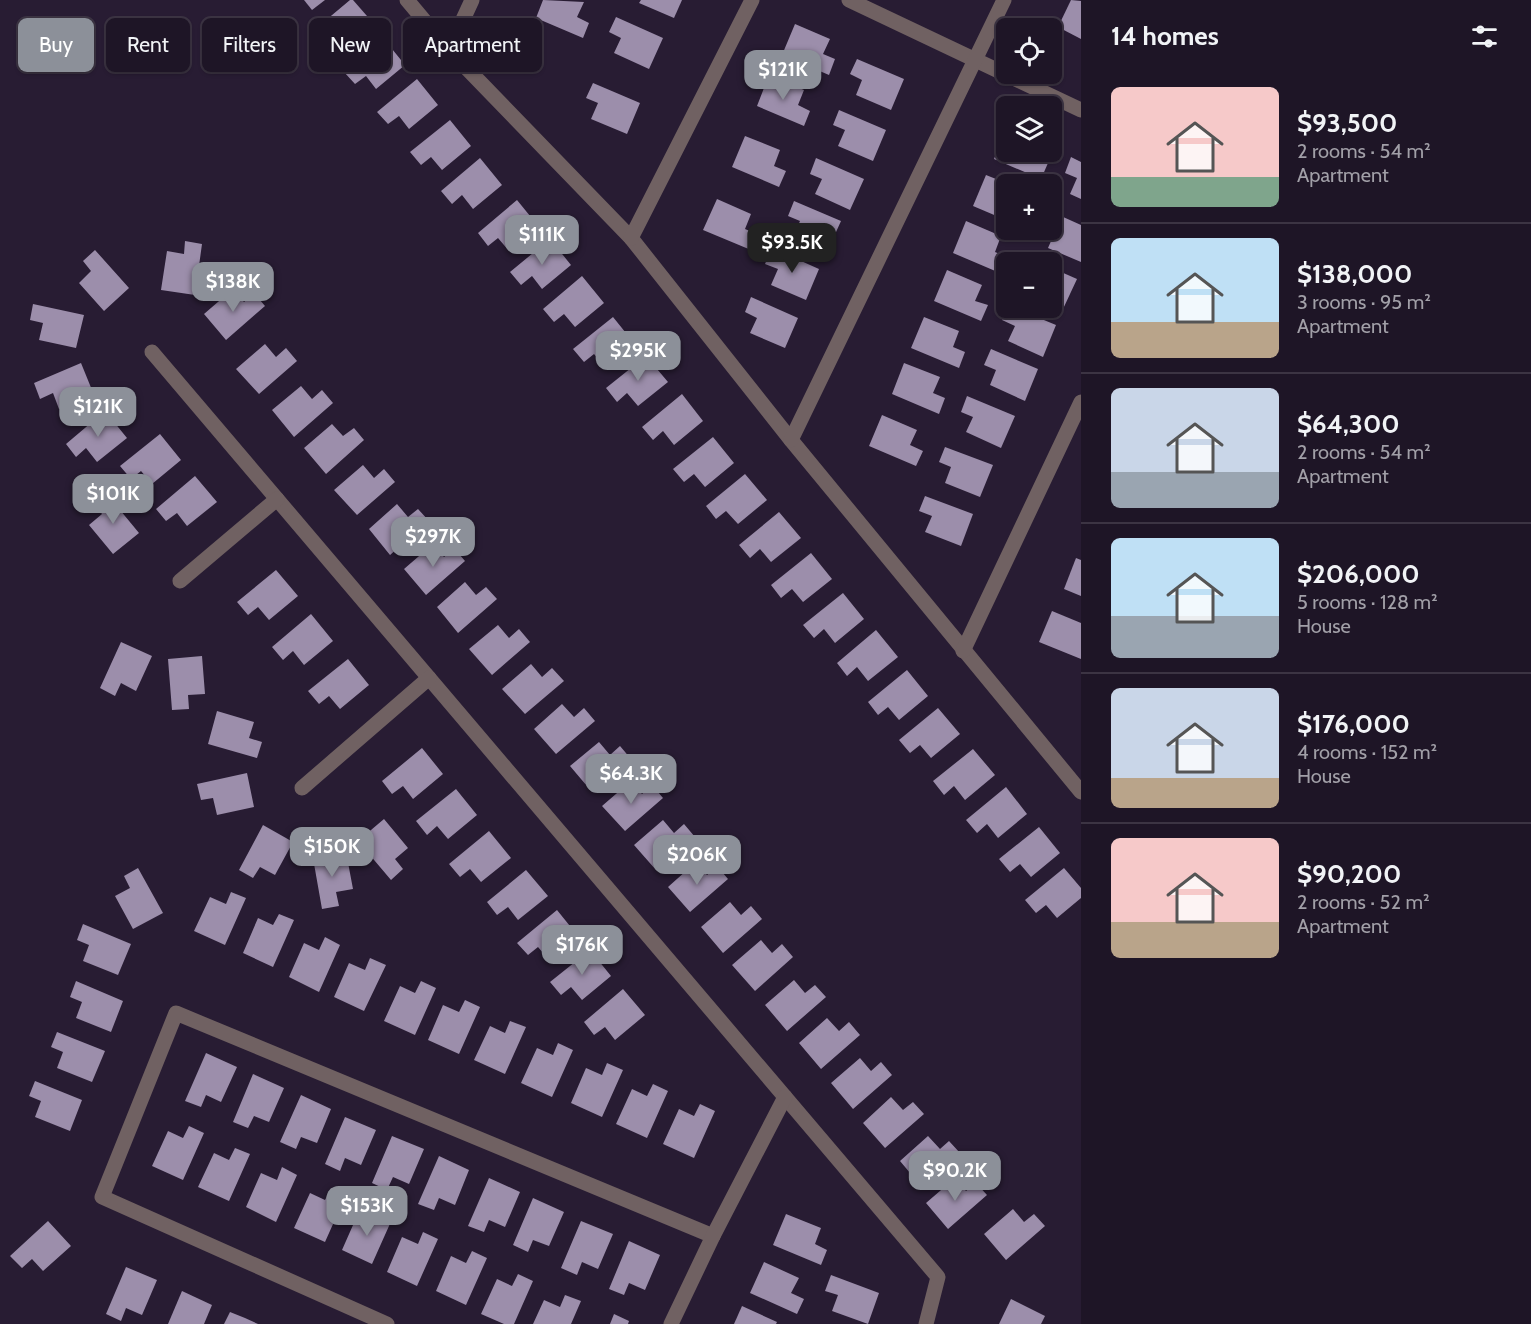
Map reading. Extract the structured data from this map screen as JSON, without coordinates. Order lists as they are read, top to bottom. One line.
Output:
{"page":{"heading":"14 homes","map_buttons":["+","−"],"chip":["Buy","Rent","Filters","New","Apartment"],"price":["$121K","$111K","$93.5K","$138K","$295K","$121K","$101K","$297K","$64.3K","$150K","$206K","$176K","$90.2K","$153K"],"list":[{"name":"$93,500","note":"2 rooms · 54 m² · Apartment"},{"name":"$138,000","note":"3 rooms · 95 m² · Apartment"},{"name":"$64,300","note":"2 rooms · 54 m² · Apartment"},{"name":"$206,000","note":"5 rooms · 128 m² · House"},{"name":"$176,000","note":"4 rooms · 152 m² · House"},{"name":"$90,200","note":"2 rooms · 52 m² · Apartment"}]}}
